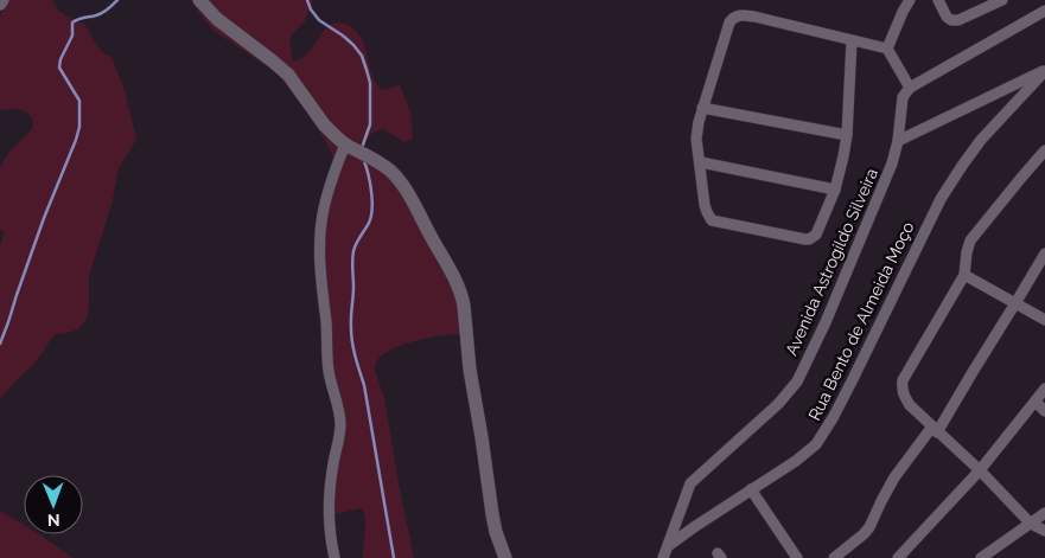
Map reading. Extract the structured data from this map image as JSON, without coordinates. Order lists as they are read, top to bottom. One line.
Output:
{"streets":{"street":["Avenida Astrogildo Silveira","Rua Bento de Almeida Moço"]},"crossings":[["Avenida Astrogildo Silveira","Rua Bento de Almeida Moço"]],"north":"bottom"}
